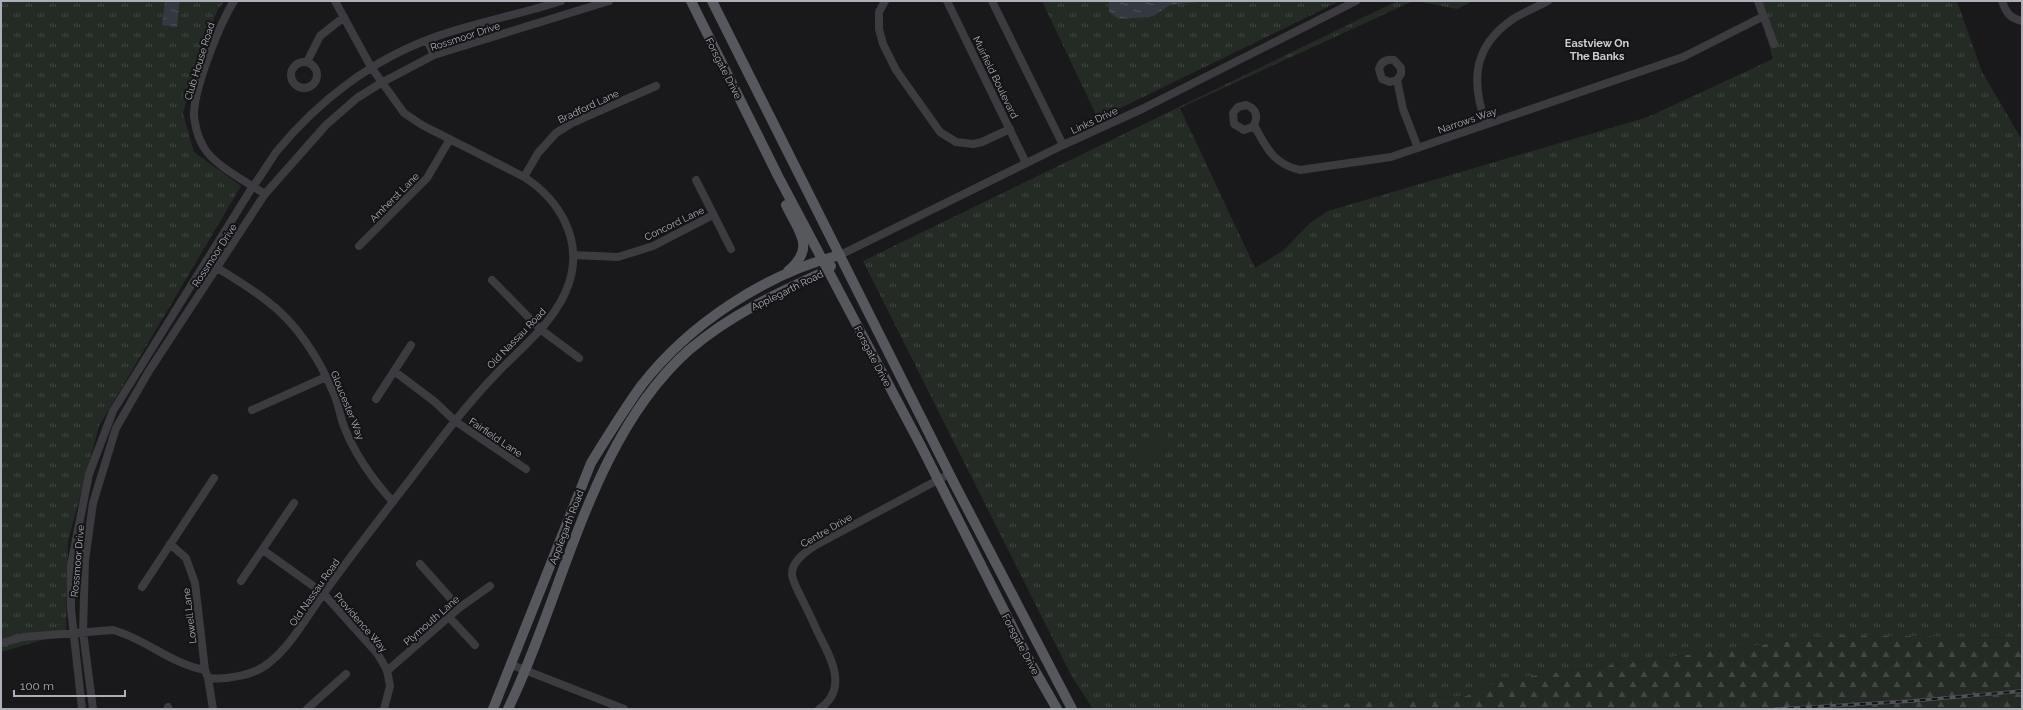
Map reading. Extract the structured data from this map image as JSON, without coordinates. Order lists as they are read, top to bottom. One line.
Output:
{"streets":{"main road":["Forsgate Drive","Applegarth Road"],"street":["Rossmoor Drive","Club House Road","Muirfield Boulevard","Bradford Lane","Links Drive","Narrows Way","Amherst Lane","Concord Lane","Old Nassau Road","Gloucester Way","Fairfield Lane","Centre Drive","Lowell Lane","Plymouth Lane","Providence Way"]},"crossings":[["Rossmoor Drive","Club House Road"],["Rossmoor Drive","Old Nassau Road"],["Rossmoor Drive","Gloucester Way"],["Forsgate Drive","Links Drive"],["Forsgate Drive","Applegarth Road"],["Forsgate Drive","Centre Drive"],["Muirfield Boulevard","Links Drive"],["Bradford Lane","Old Nassau Road"],["Links Drive","Applegarth Road"],["Amherst Lane","Old Nassau Road"],["Concord Lane","Old Nassau Road"],["Old Nassau Road","Gloucester Way"],["Old Nassau Road","Fairfield Lane"],["Old Nassau Road","Lowell Lane"],["Old Nassau Road","Providence Way"],["Plymouth Lane","Providence Way"]],"districts":["Eastview On The Banks"],"scale_bar":"100 m"}
